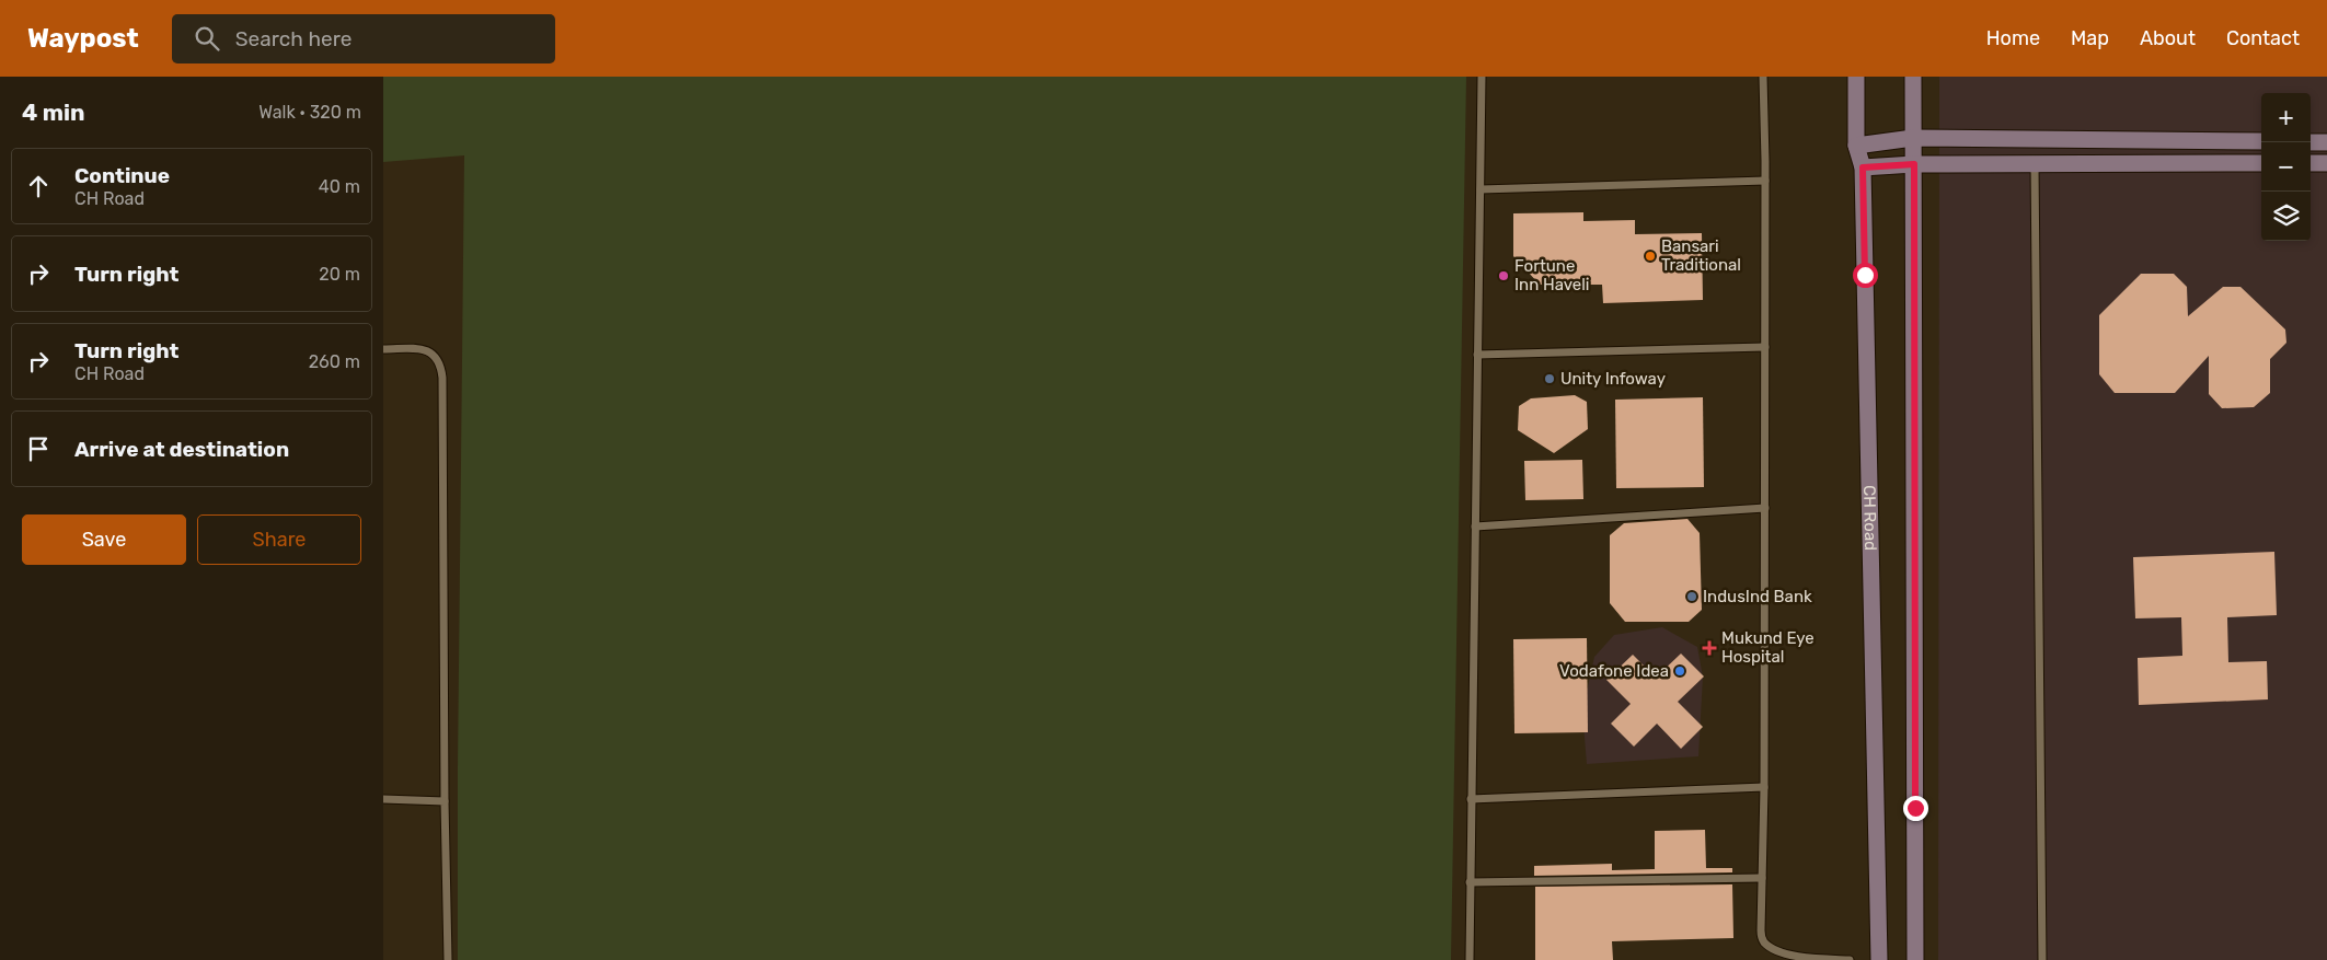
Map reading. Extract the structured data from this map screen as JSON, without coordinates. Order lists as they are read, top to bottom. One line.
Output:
{"streets":{"street":["CH Road"]},"places":{"other":["Bansari Traditional","Fortune Inn Haveli","Unity Infoway","IndusInd Bank","Vodafone Idea"],"health":["Mukund Eye Hospital"]},"page":{"header":"Waypost","search":"Search here","nav":["Home","Map","About","Contact"],"heading":["4 min","Walk · 320 m"],"map_buttons":["+","−"],"list":[["Continue","CH Road","40 m"],["Turn right","20 m"],["Turn right","CH Road","260 m"],"Arrive at destination"],"buttons":["Save","Share"]}}
